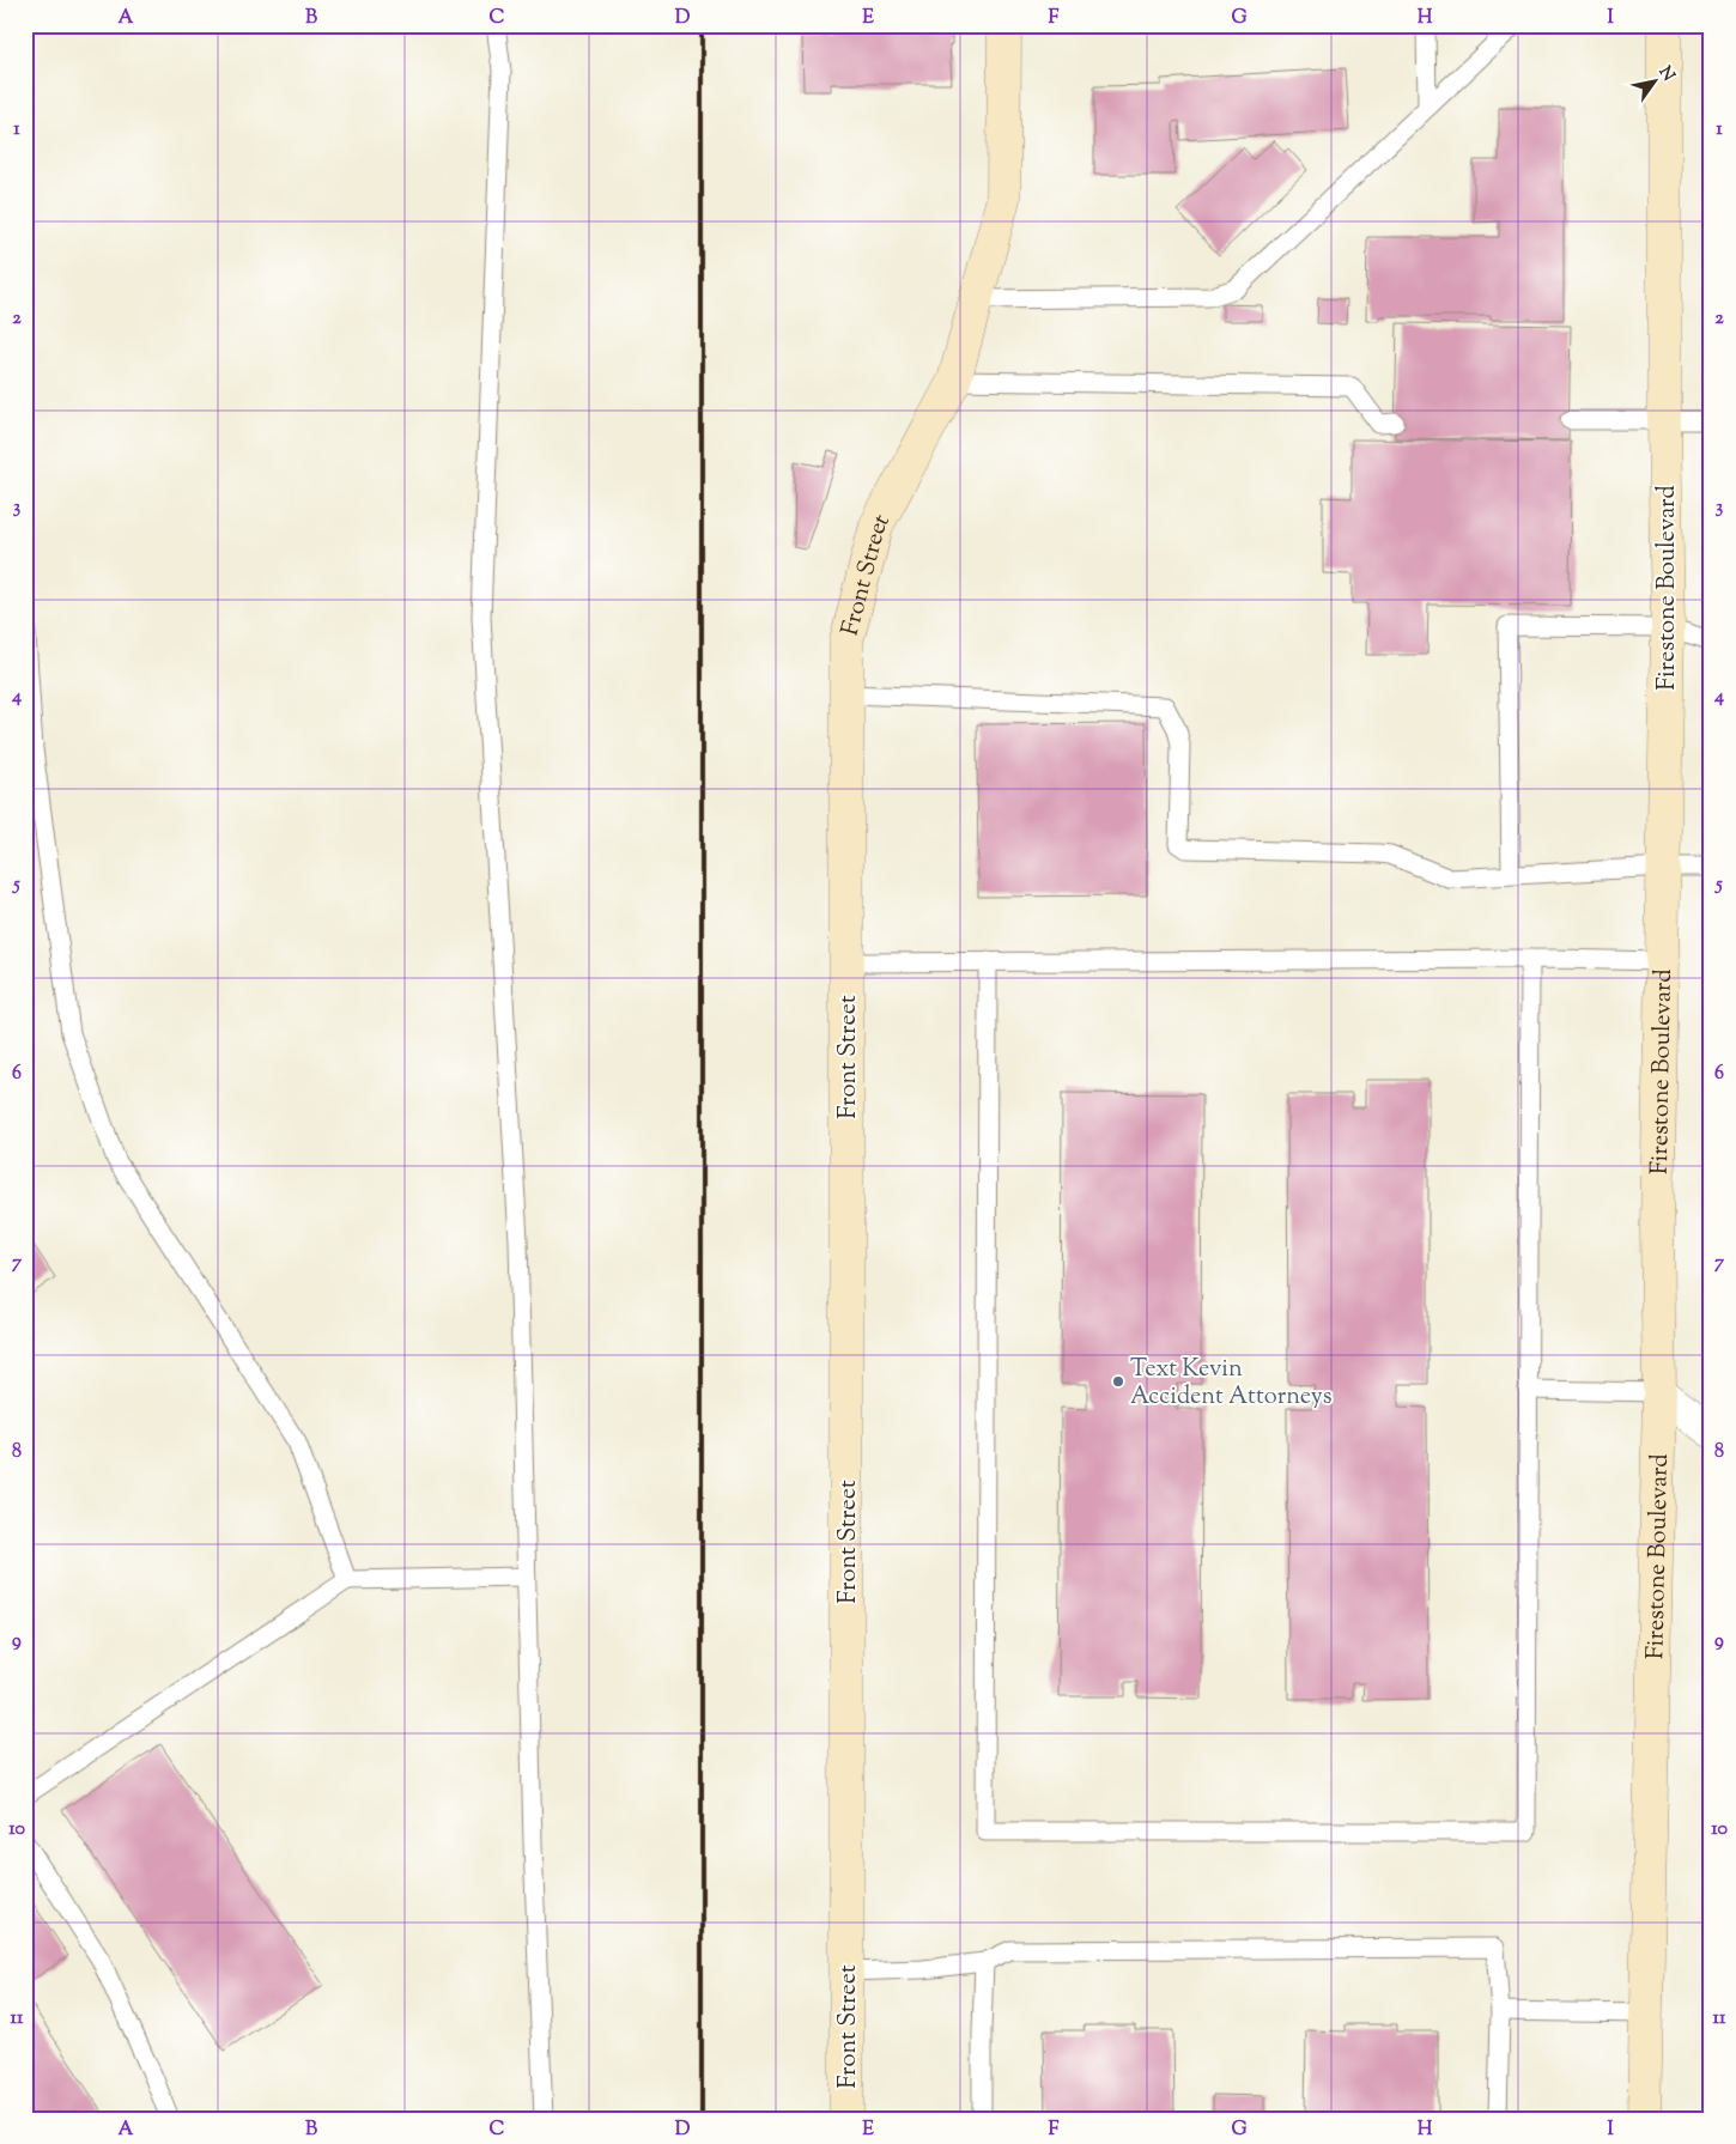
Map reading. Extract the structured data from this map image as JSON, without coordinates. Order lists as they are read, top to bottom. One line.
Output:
{"streets":{"street":["Front Street","Firestone Boulevard"]},"places":["Text Kevin Accident Attorneys"],"north":"top right","grid":{"columns":["A","B","C","D","E","F","G","H","I"],"rows":["1","2","3","4","5","6","7","8","9","10","11"]}}
